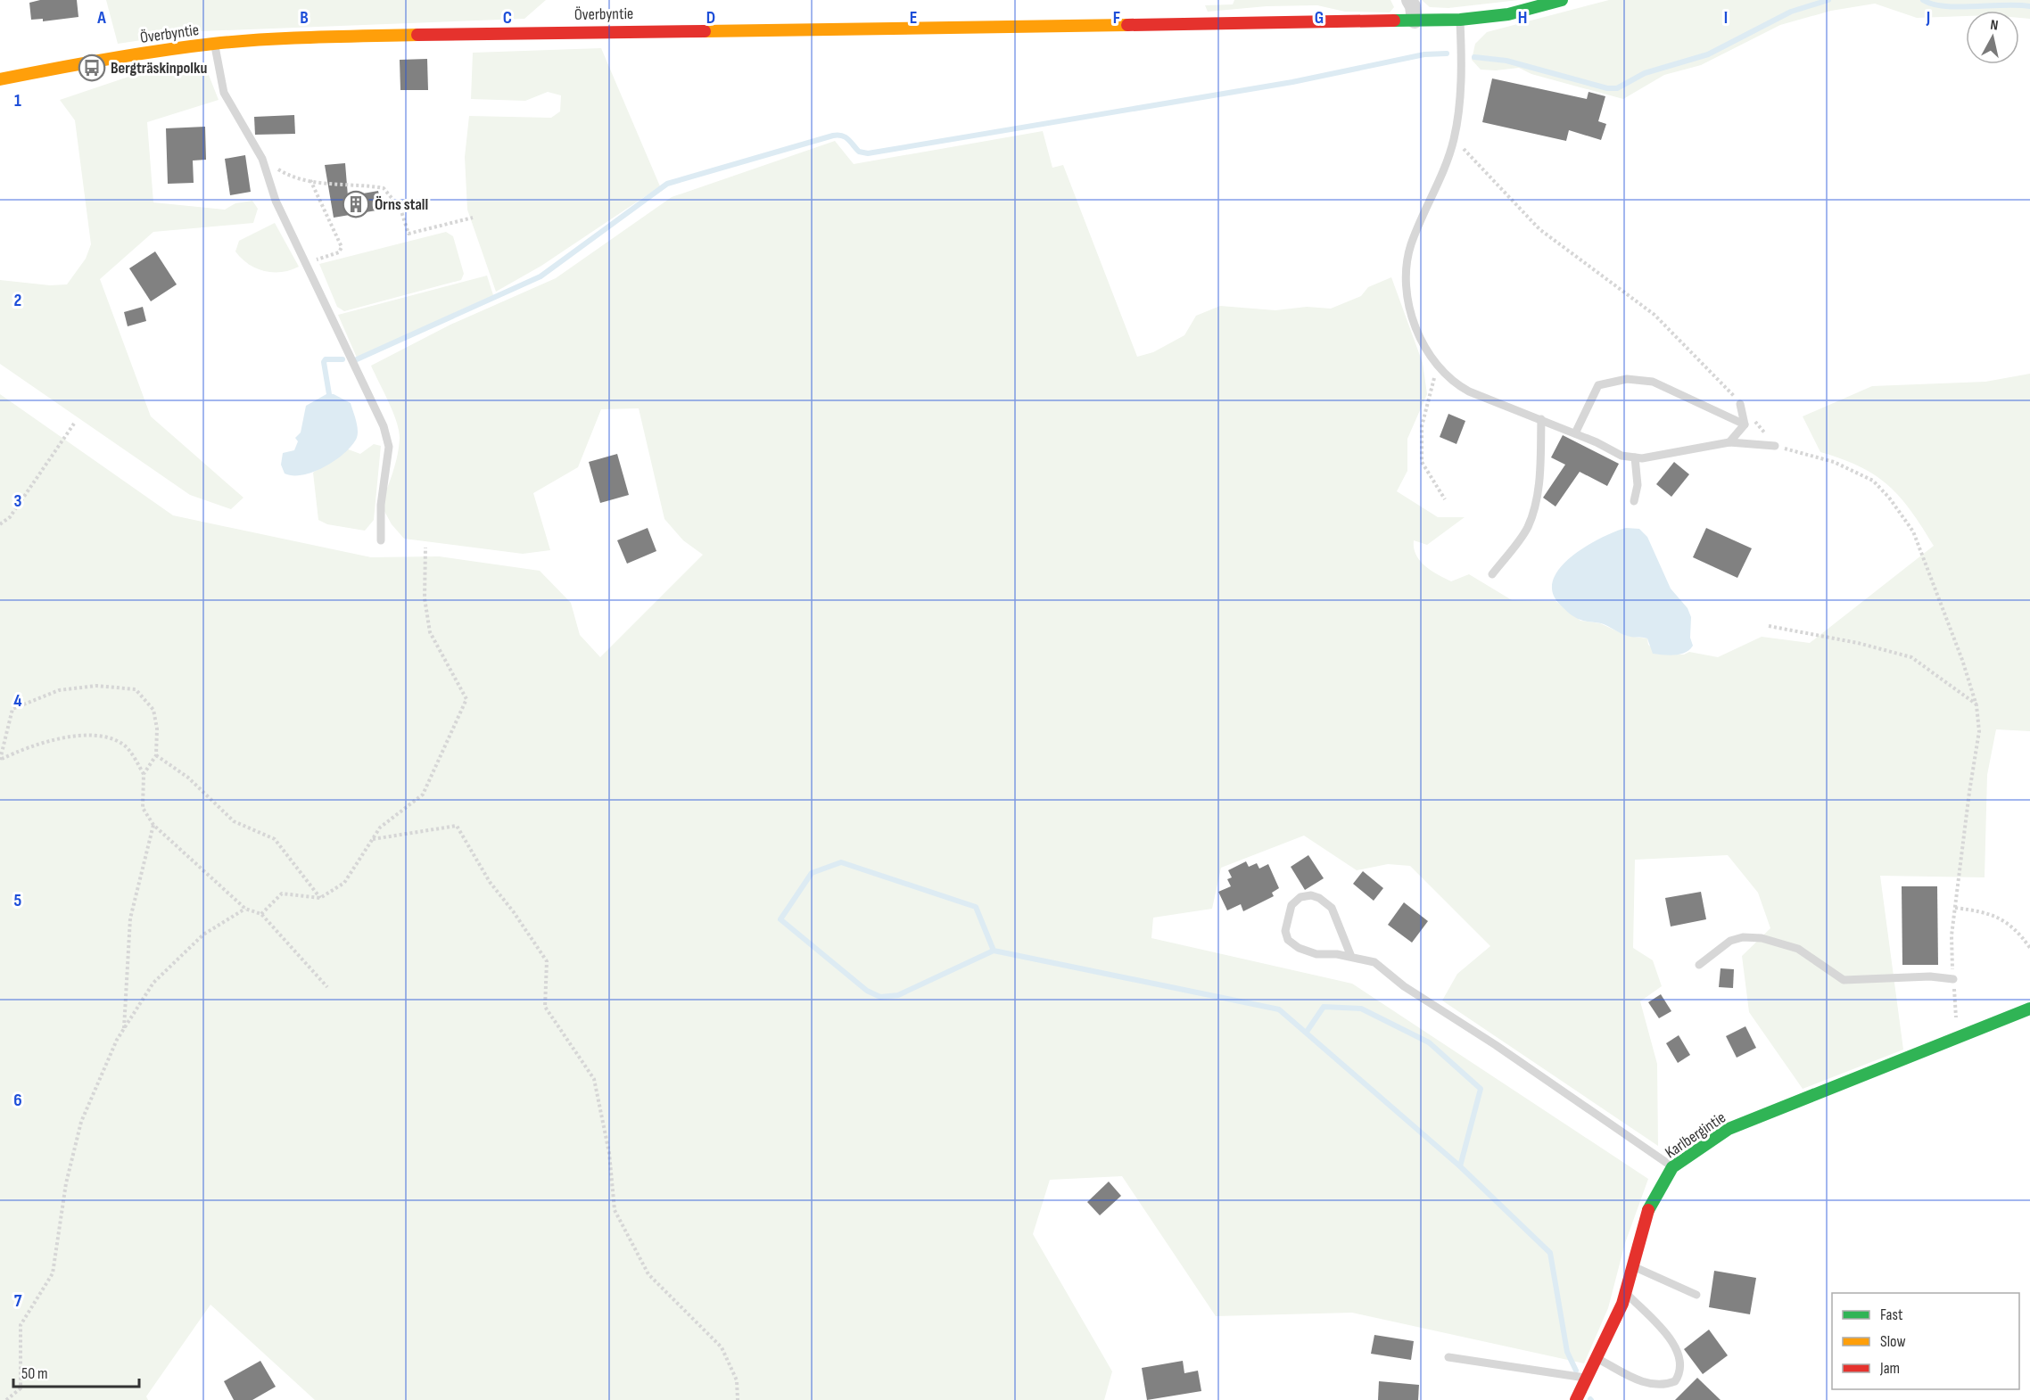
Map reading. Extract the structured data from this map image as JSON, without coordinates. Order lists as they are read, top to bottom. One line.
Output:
{"streets":{"street":["Överbyntie","Karlbergintie"]},"places":{"bus stop":["Bergträskinpolku"],"building":["Örns stall"]},"legend":["Fast","Slow","Jam"],"scale_bar":"50 m","north":"top","grid":{"columns":["A","B","C","D","E","F","G","H","I","J"],"rows":["1","2","3","4","5","6","7"]}}
